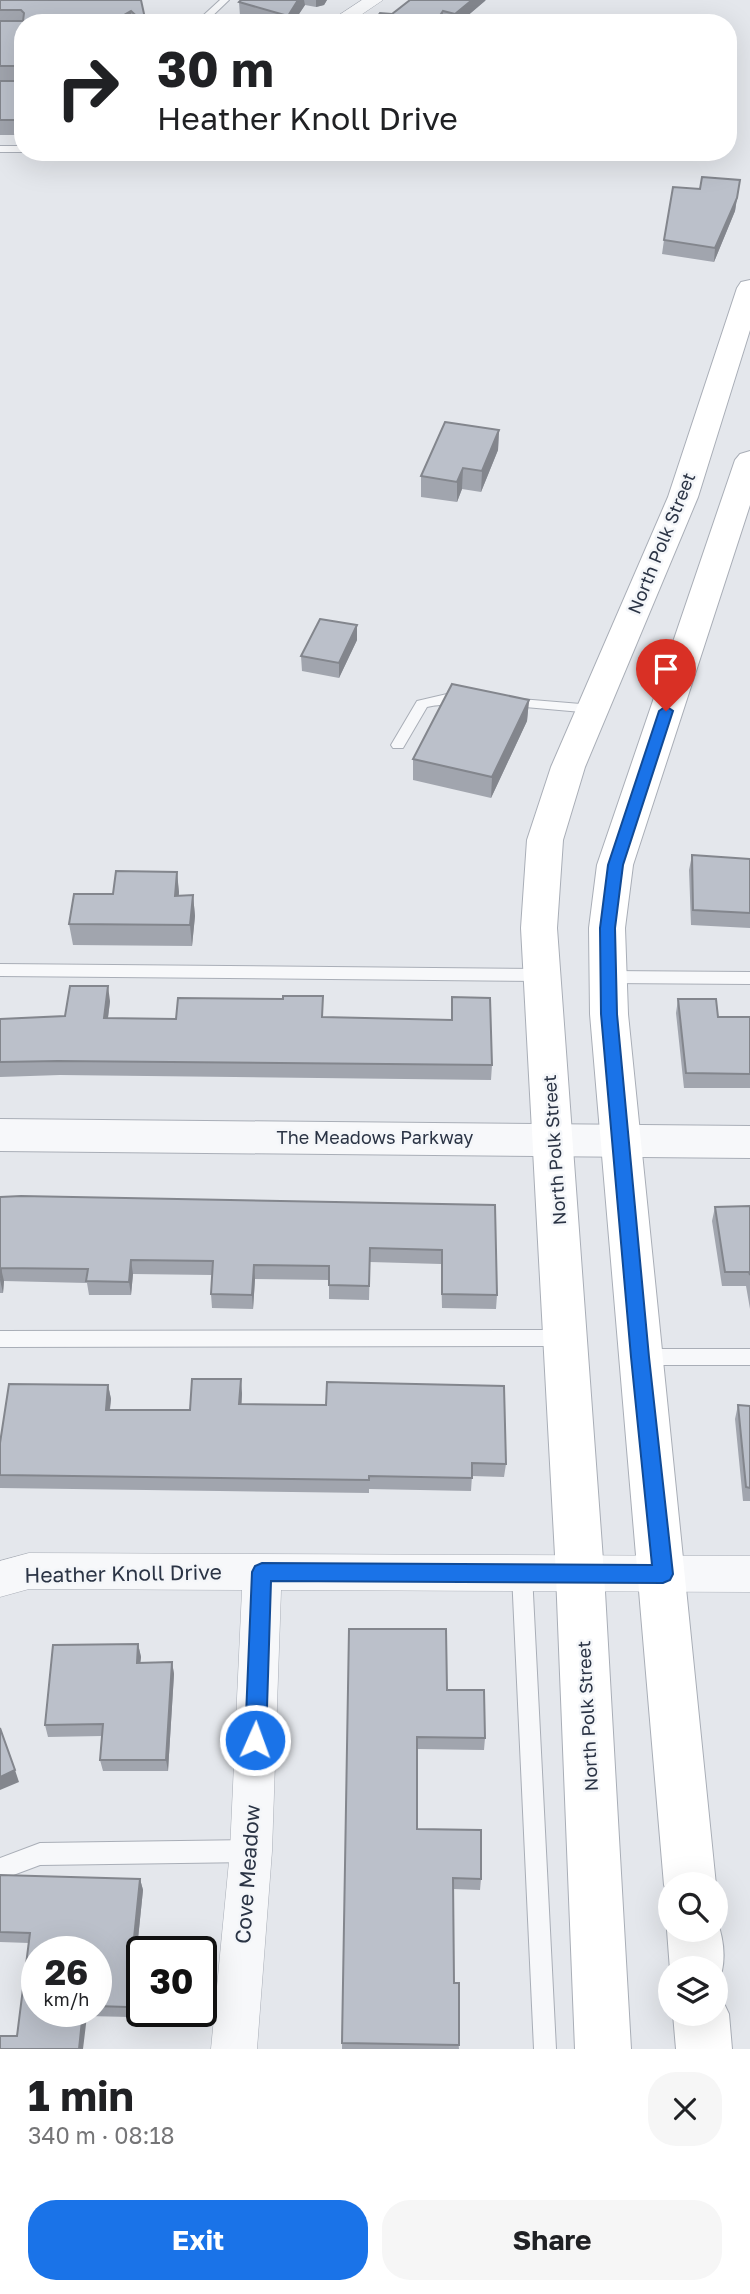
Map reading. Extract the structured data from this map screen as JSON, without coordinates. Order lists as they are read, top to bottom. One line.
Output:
{"streets":{"main road":["North Polk Street"],"street":["The Meadows Parkway","Heather Knoll Drive","Cove Meadow"]},"crossings":[["North Polk Street","The Meadows Parkway"],["North Polk Street","Heather Knoll Drive"],["Heather Knoll Drive","Cove Meadow"]],"page":{"turn":["30 m","Heather Knoll Drive"],"speed":"26 km/h","limit":"30","heading":["1 min","340 m · 08:18"],"buttons":["Exit","Share"]}}
